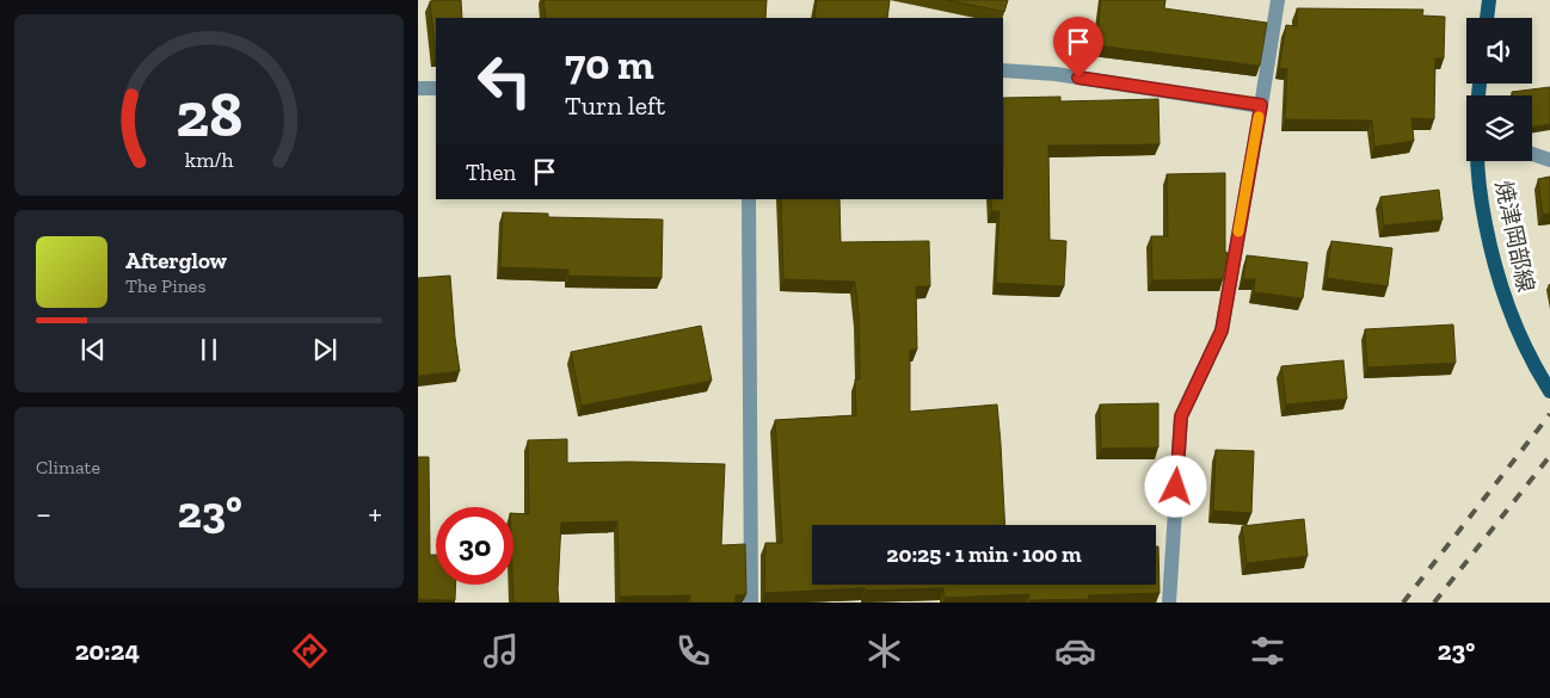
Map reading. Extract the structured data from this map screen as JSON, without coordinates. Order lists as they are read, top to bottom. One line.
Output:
{"streets":{"main road":["焼津岡部線"]},"page":{"turn":["70 m","Turn left"],"then":"Then","song":["Afterglow","The Pines"],"tile":"Climate","heat":["−","23°","+"],"limit":"30","trip":"20:25 · 1 min · 100 m","tabs":["20:24","23°"],"gauge":["28","km/h"]}}
